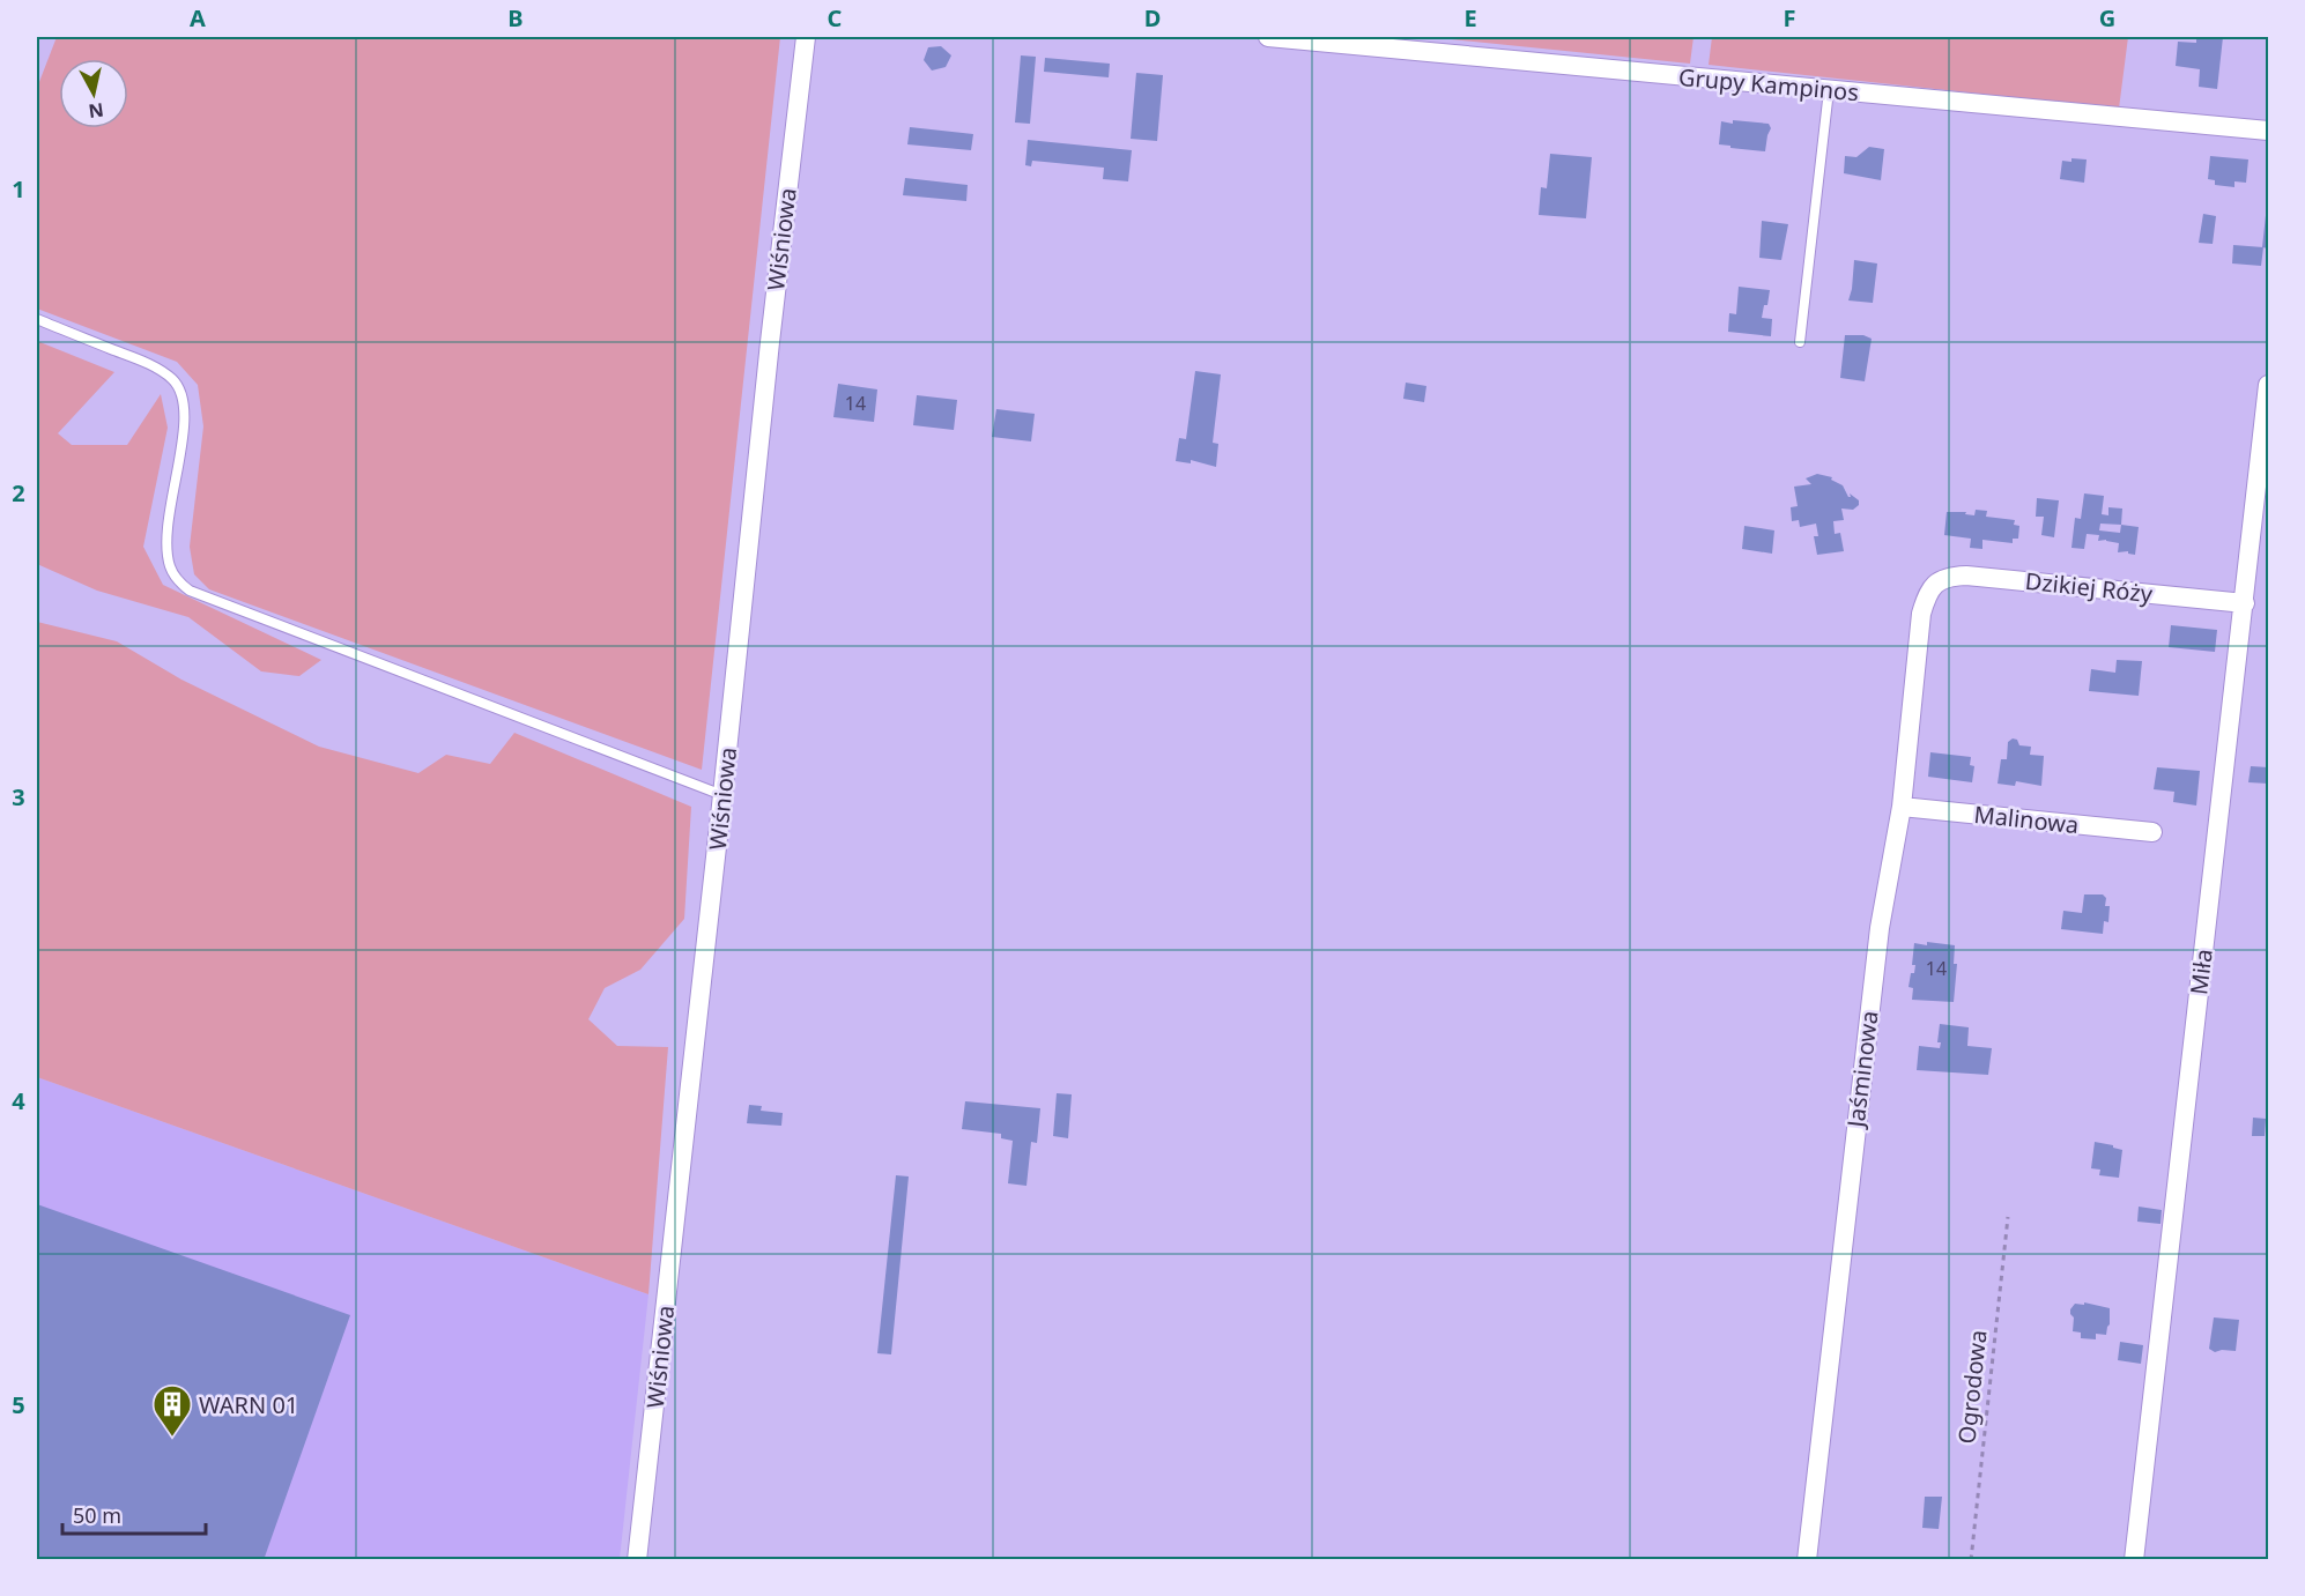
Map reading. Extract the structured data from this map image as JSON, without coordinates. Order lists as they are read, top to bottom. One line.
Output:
{"streets":{"street":["Grupy Kampinos","Wiśniowa","Dzikiej Róży","Malinowa","Miła","Jaśminowa"],"path":["Ogrodowa"]},"crossings":[["Dzikiej Róży","Miła"],["Dzikiej Róży","Jaśminowa"],["Malinowa","Jaśminowa"]],"places":{"building":["WARN 01"]},"house_numbers":["14","14"],"scale_bar":"50 m","north":"bottom","grid":{"columns":["A","B","C","D","E","F","G"],"rows":["1","2","3","4","5"]}}
